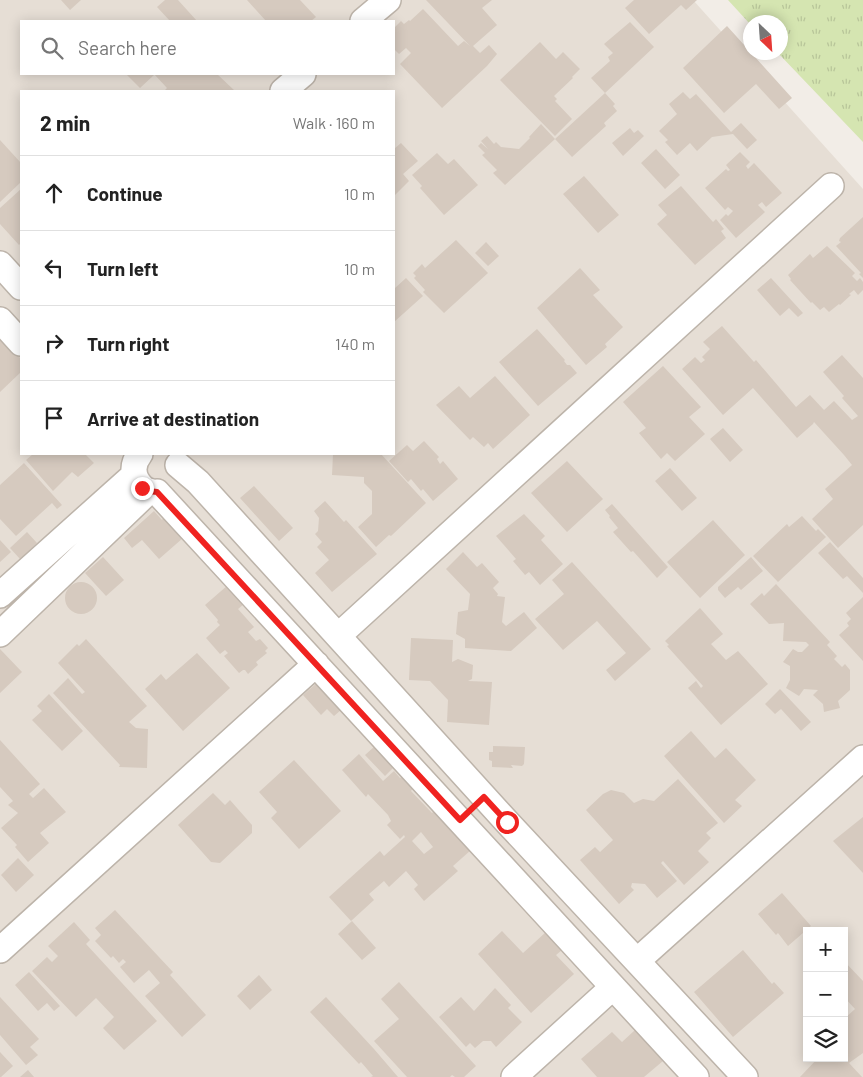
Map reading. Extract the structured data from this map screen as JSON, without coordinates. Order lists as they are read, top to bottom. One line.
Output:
{"north":"bottom right","page":{"search":"Search here","heading":["2 min","Walk · 160 m"],"list":[["Continue","10 m"],["Turn left","10 m"],["Turn right","140 m"],"Arrive at destination"],"map_buttons":["+","−"]}}
